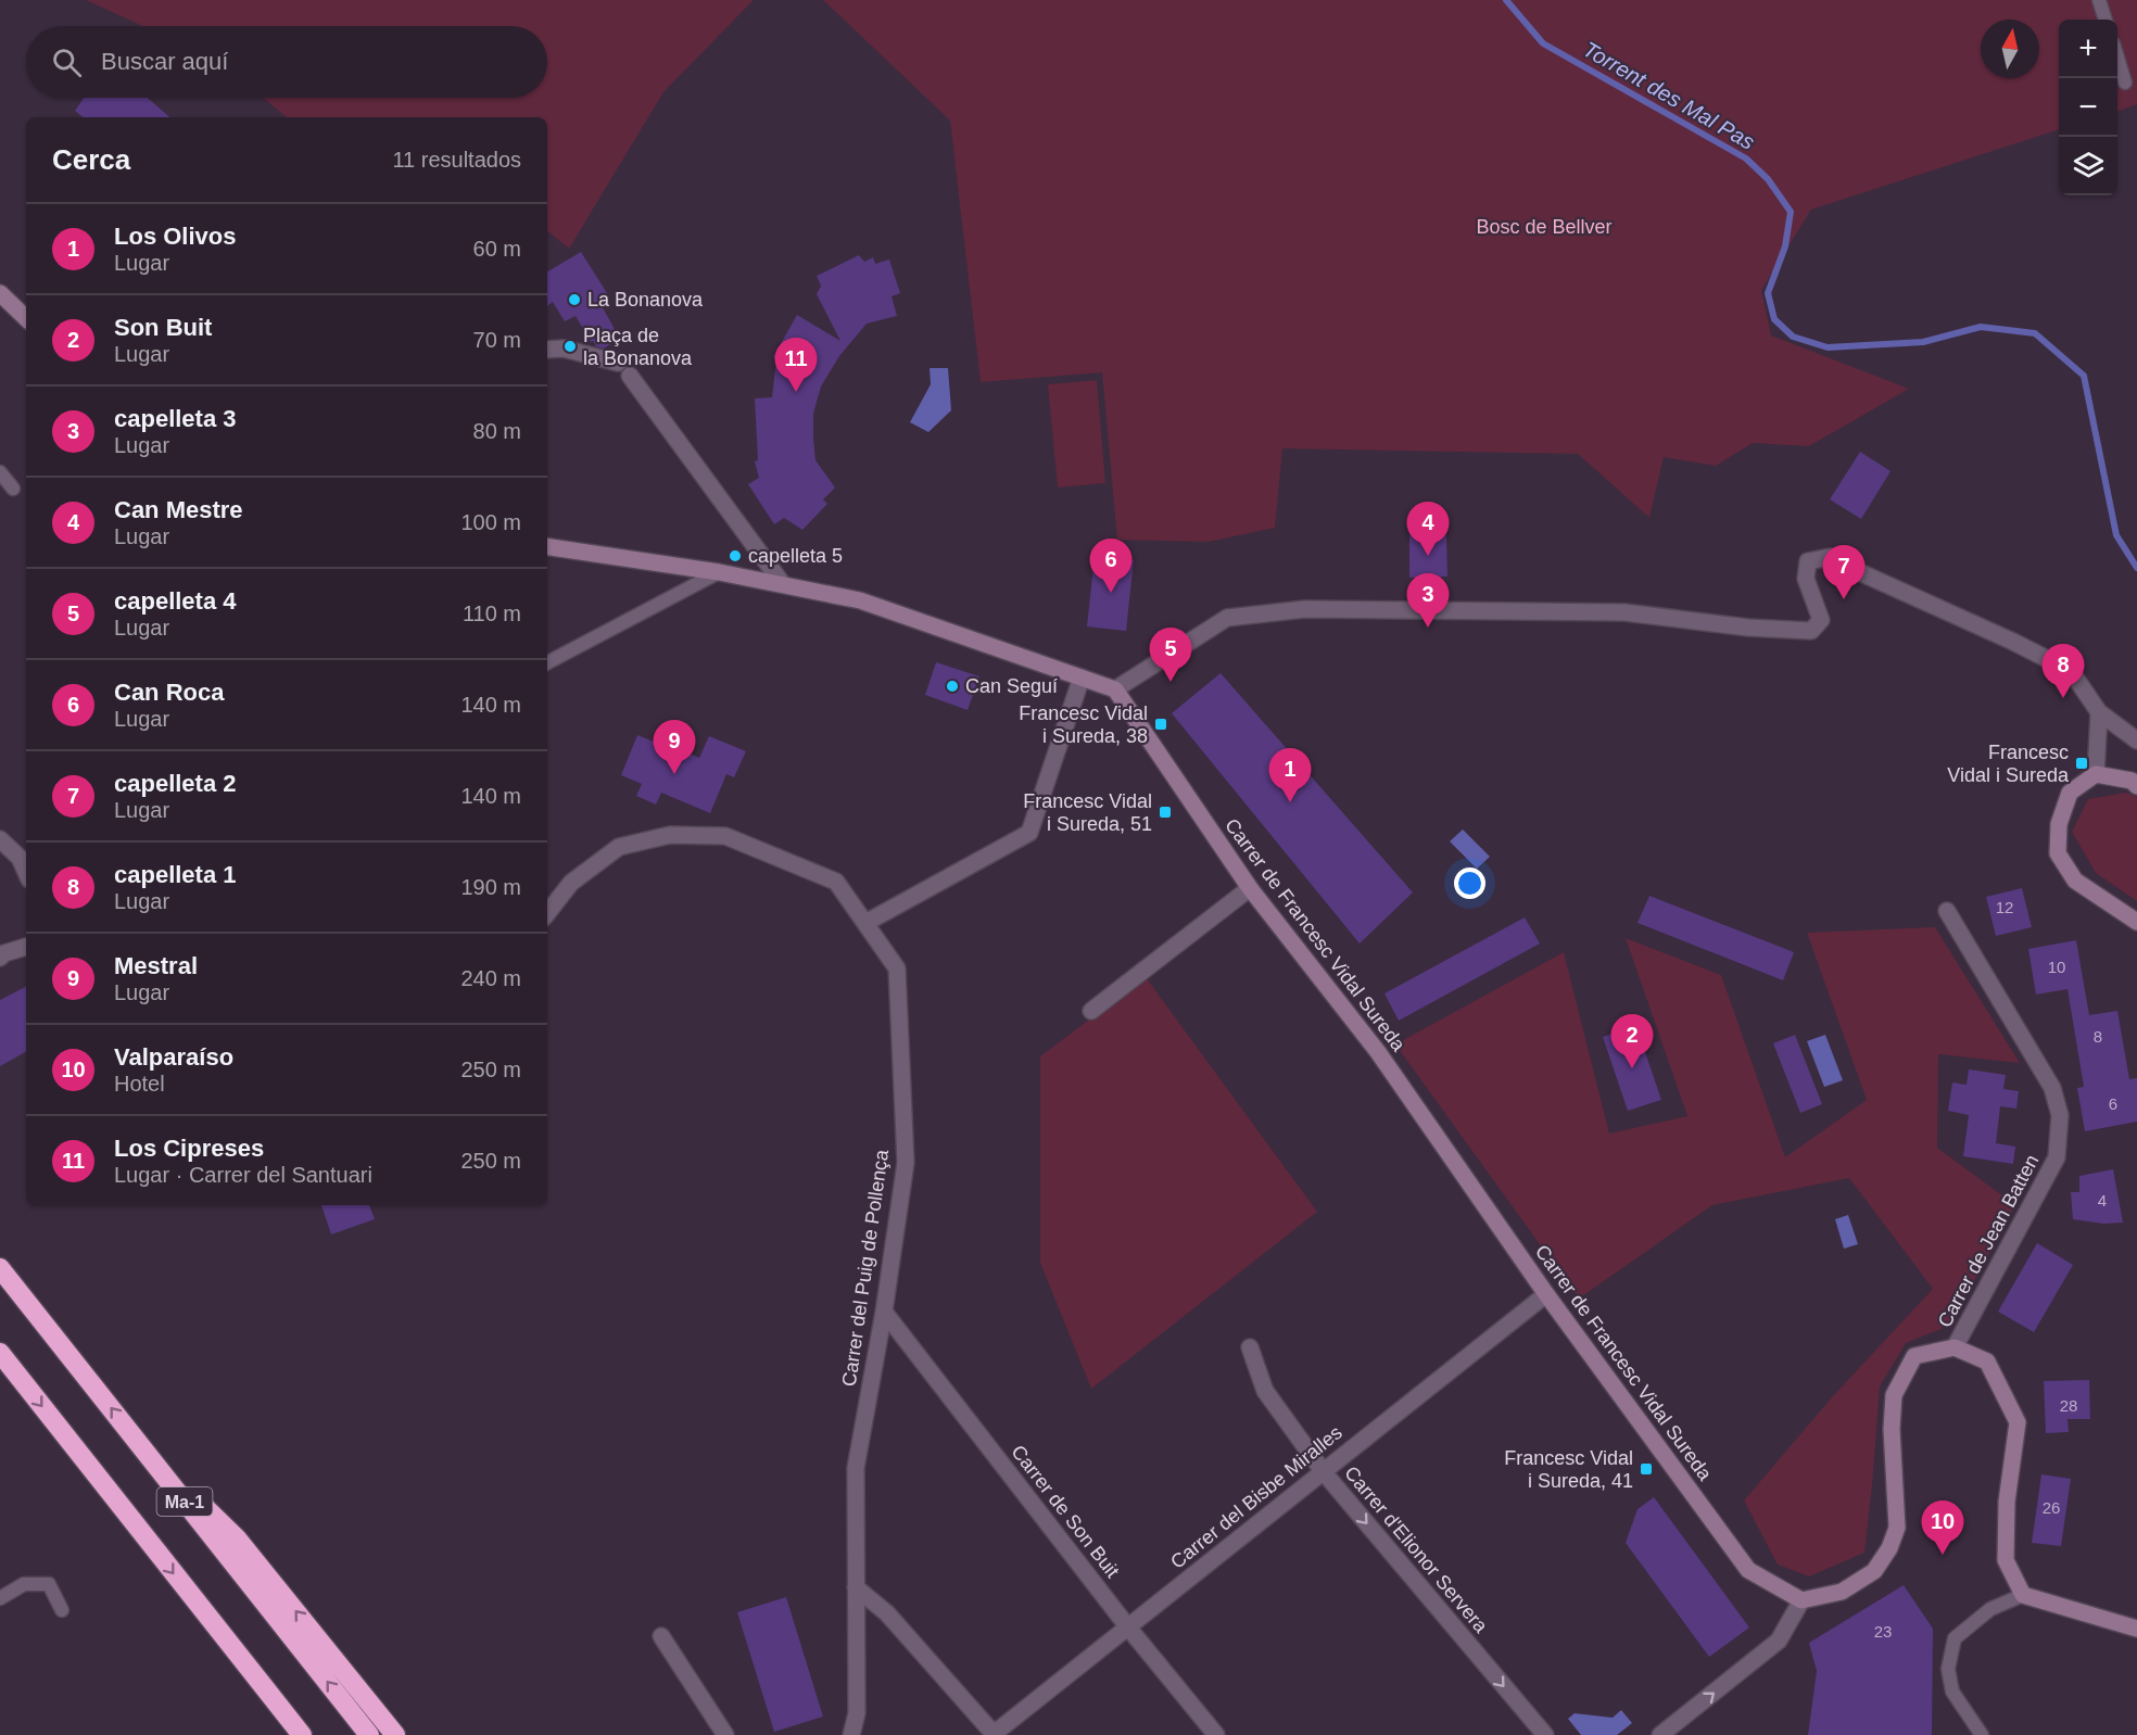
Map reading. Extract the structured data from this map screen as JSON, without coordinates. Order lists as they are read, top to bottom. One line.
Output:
{"streets":{"highway":["Ma-1"],"street":["Carrer de Francesc Vidal Sureda","Carrer de Jean Batten","Carrer del Puig de Pollença","Carrer del Bisbe Miralles","Carrer de Son Buit","Carrer d'Elionor Servera"]},"crossings":[["Carrer de Francesc Vidal Sureda","Carrer del Bisbe Miralles"],["Carrer del Puig de Pollença","Carrer de Son Buit"],["Carrer del Bisbe Miralles","Carrer de Son Buit"],["Carrer del Bisbe Miralles","Carrer d'Elionor Servera"]],"one_way":["Carrer d'Elionor Servera"],"water":["Torrent des Mal Pas"],"parks":["Bosc de Bellver"],"places":{"other":["La Bonanova","Plaça de la Bonanova","capelleta 5","Can Seguí"],"transit":["Francesc Vidal i Sureda, 38","Francesc Vidal i Sureda","Francesc Vidal i Sureda, 51","Francesc Vidal i Sureda, 41"]},"house_numbers":["12","10","8","6","4","28","26","23"],"north":"top","page":{"map_buttons":["+","−"],"search":"Buscar aquí","heading":["Cerca","11 resultados"],"list":[{"mark":"1","name":"Los Olivos","note":"Lugar","value":"60 m"},{"mark":"2","name":"Son Buit","note":"Lugar","value":"70 m"},{"mark":"3","name":"capelleta 3","note":"Lugar","value":"80 m"},{"mark":"4","name":"Can Mestre","note":"Lugar","value":"100 m"},{"mark":"5","name":"capelleta 4","note":"Lugar","value":"110 m"},{"mark":"6","name":"Can Roca","note":"Lugar","value":"140 m"},{"mark":"7","name":"capelleta 2","note":"Lugar","value":"140 m"},{"mark":"8","name":"capelleta 1","note":"Lugar","value":"190 m"},{"mark":"9","name":"Mestral","note":"Lugar","value":"240 m"},{"mark":"10","name":"Valparaíso","note":"Hotel","value":"250 m"},{"mark":"11","name":"Los Cipreses","note":"Lugar · Carrer del Santuari","value":"250 m"}],"pins":["11","4","6","7","3","5","8","9","1","2","10"]}}
